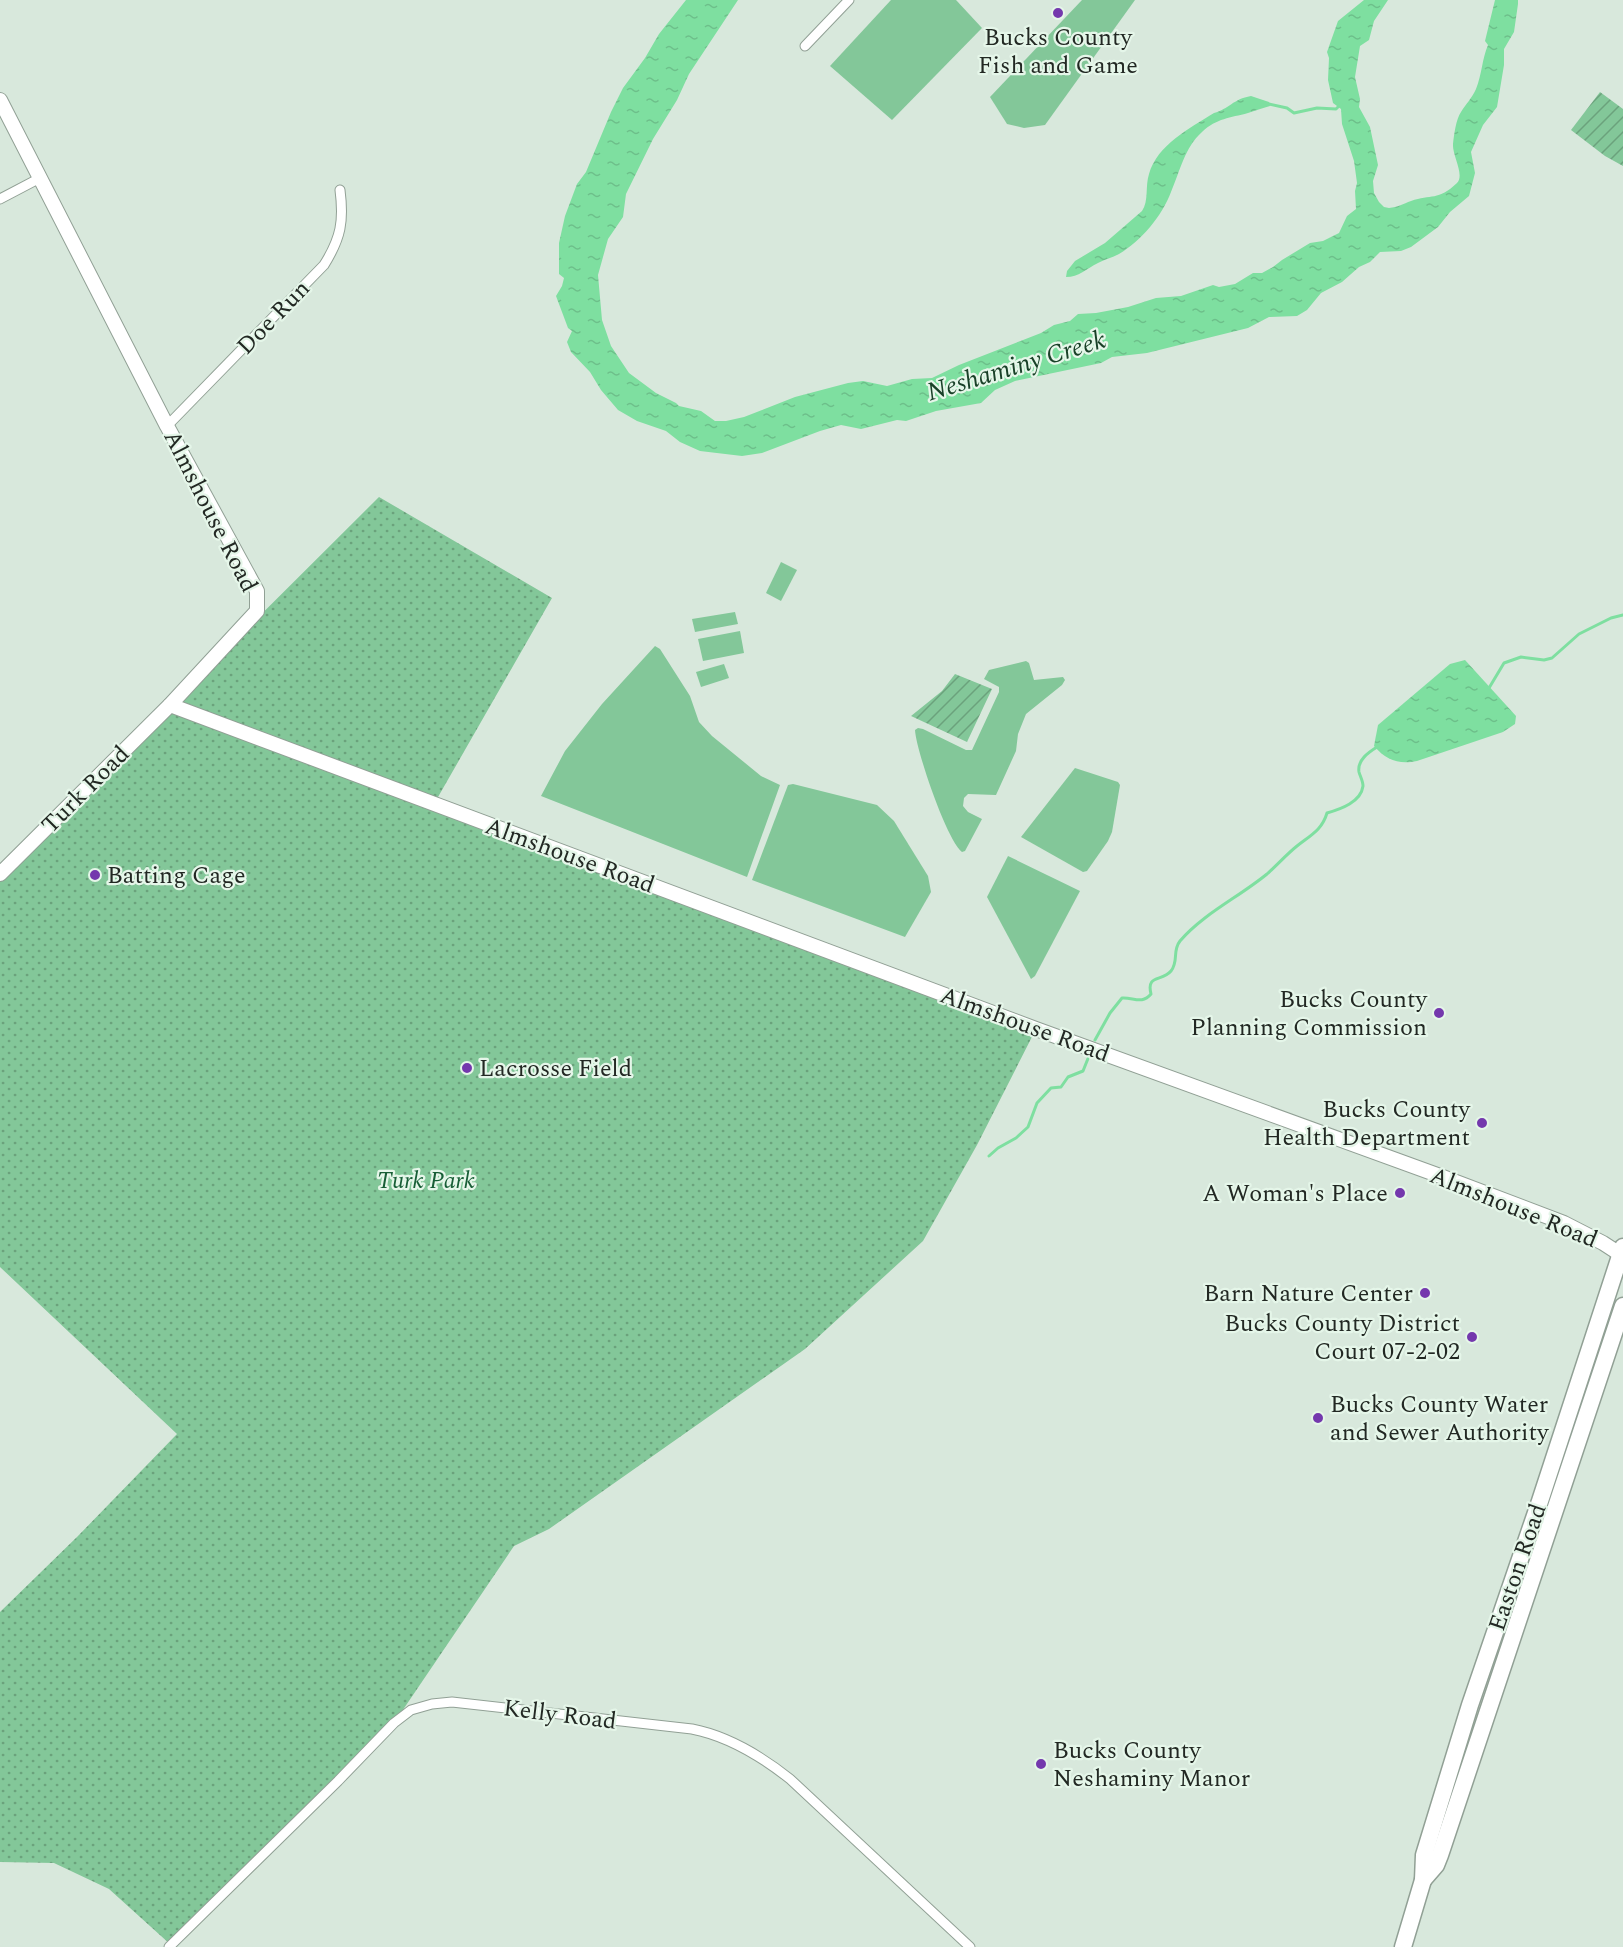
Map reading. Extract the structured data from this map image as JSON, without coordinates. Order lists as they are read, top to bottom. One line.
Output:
{"streets":{"highway":["Easton Road"],"street":["Doe Run","Almshouse Road","Turk Road","Kelly Road"]},"crossings":[["Doe Run","Almshouse Road"],["Almshouse Road","Turk Road"],["Almshouse Road","Easton Road"]],"water":["Neshaminy Creek"],"parks":["Turk Park"],"places":["Bucks County Fish and Game","Batting Cage","Bucks County Planning Commission","Lacrosse Field","Bucks County Health Department","A Woman's Place","Barn Nature Center","Bucks County District Court 07-2-02","Bucks County Water and Sewer Authority","Bucks County Neshaminy Manor"]}
